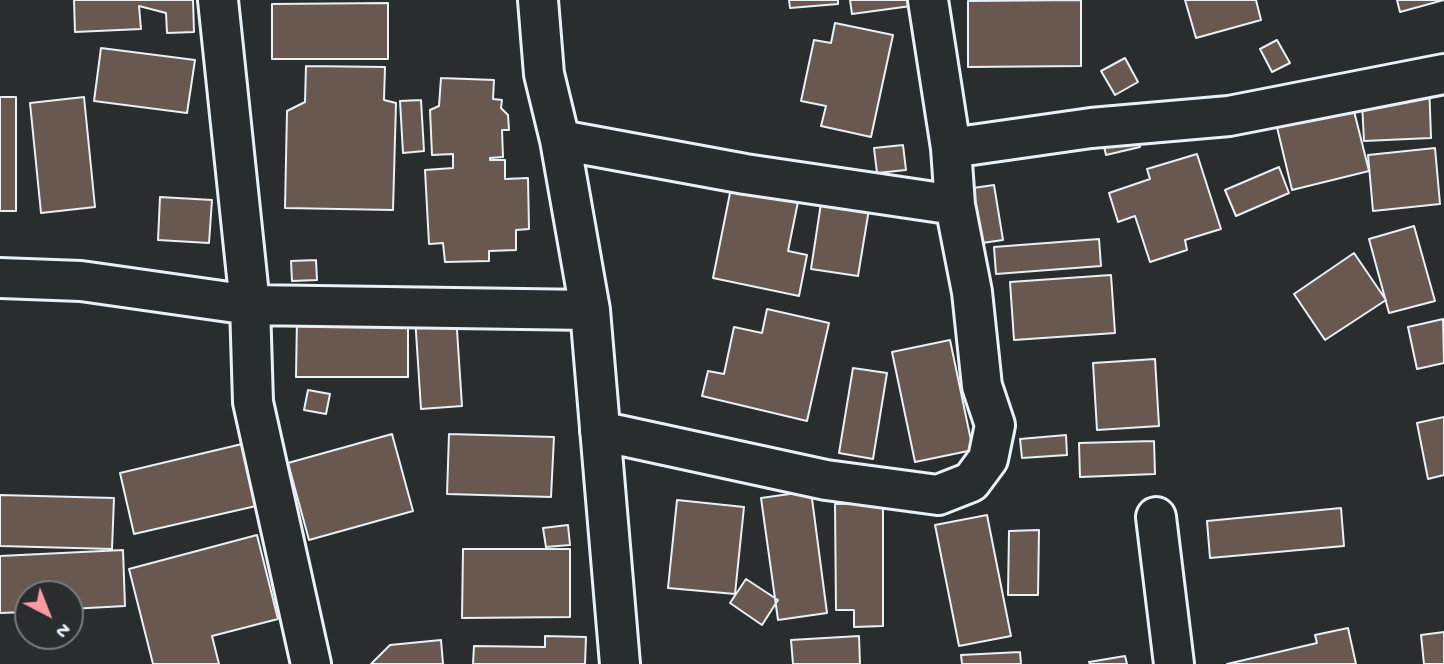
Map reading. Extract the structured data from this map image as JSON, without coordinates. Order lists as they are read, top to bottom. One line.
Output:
{"north":"bottom right"}
